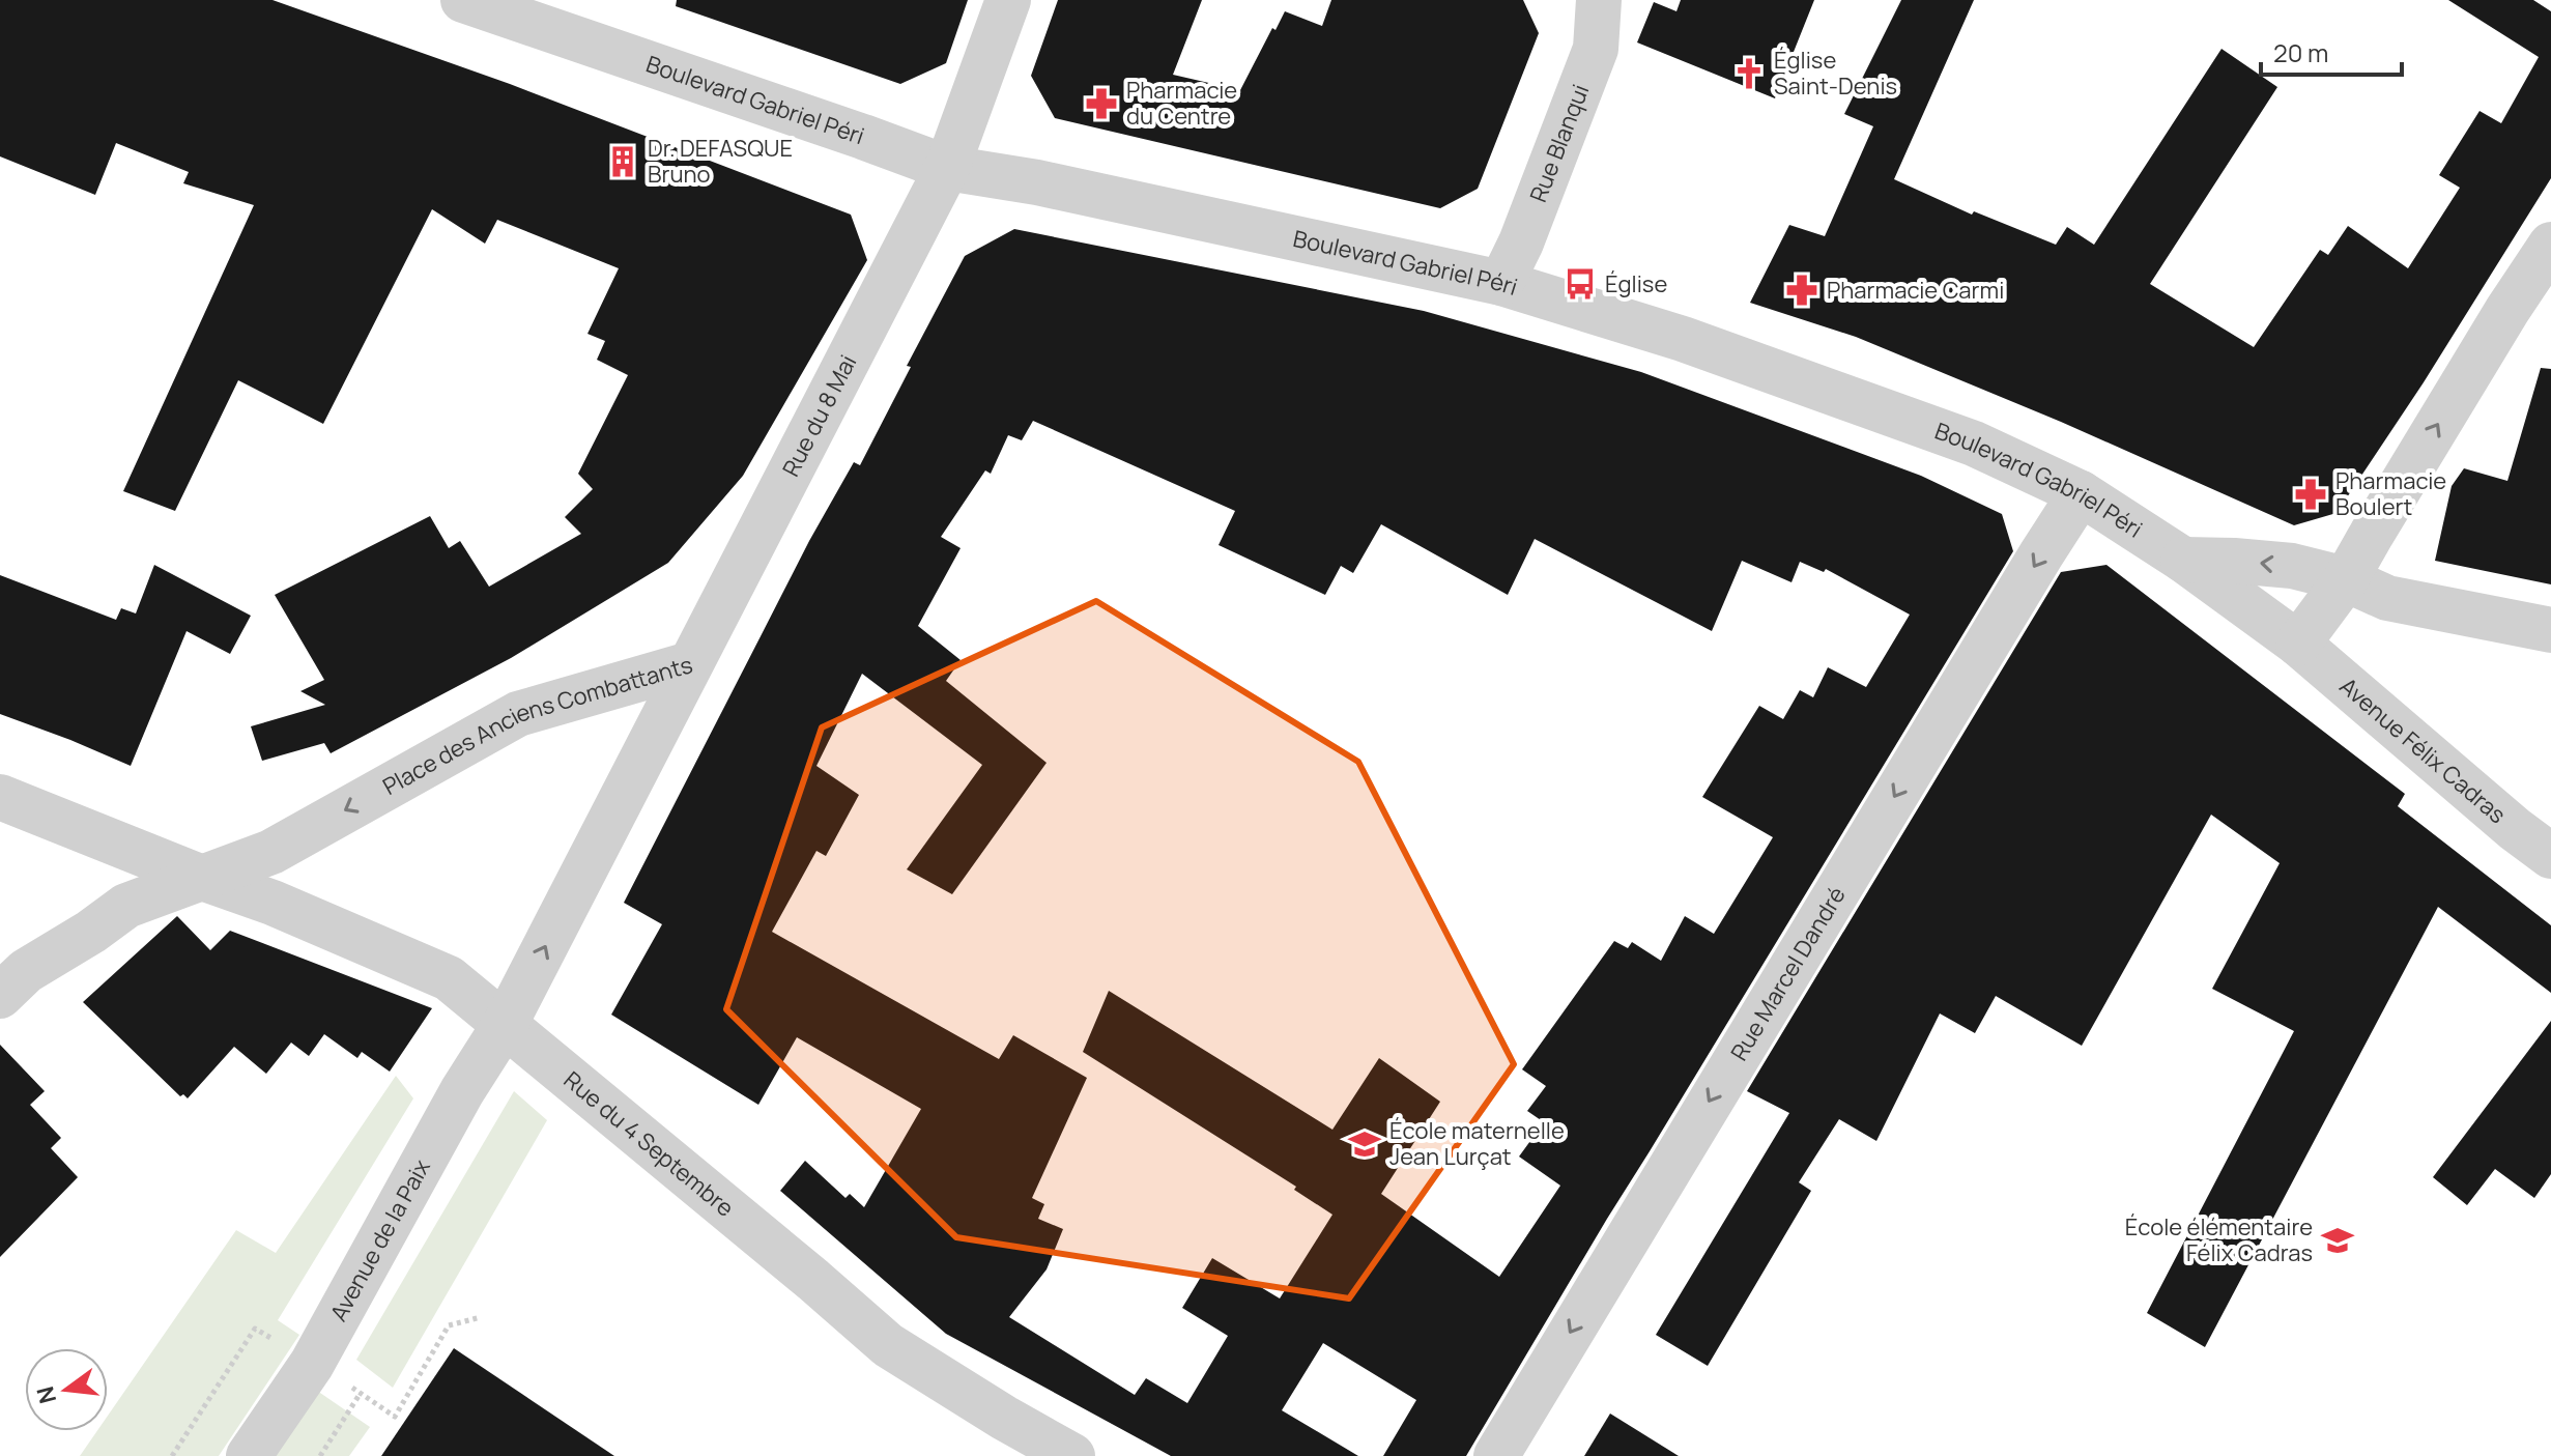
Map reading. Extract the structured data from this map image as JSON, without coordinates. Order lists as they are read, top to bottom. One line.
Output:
{"streets":{"street":["Boulevard Gabriel Péri","Rue Blanqui","Rue du 8 Mai","Place des Anciens Combattants","Avenue Félix Cadras","Rue Marcel Dandré","Rue du 4 Septembre","Avenue de la Paix"]},"crossings":[["Boulevard Gabriel Péri","Rue Blanqui"],["Boulevard Gabriel Péri","Rue du 8 Mai"],["Boulevard Gabriel Péri","Avenue Félix Cadras"],["Boulevard Gabriel Péri","Rue Marcel Dandré"],["Rue du 8 Mai","Place des Anciens Combattants"],["Place des Anciens Combattants","Rue du 4 Septembre"],["Place des Anciens Combattants","Avenue de la Paix"],["Rue du 4 Septembre","Avenue de la Paix"]],"one_way":["Rue Marcel Dandré"],"places":{"church":["Église Saint-Denis"],"pharmacy":["Pharmacie du Centre","Pharmacie Carmi","Pharmacie Boulert"],"building":["Dr. DEFASQUE Bruno"],"bus stop":["Église"],"school or university":["École maternelle Jean Lurçat","École élémentaire Félix Cadras"]},"scale_bar":"20 m","north":"left"}
